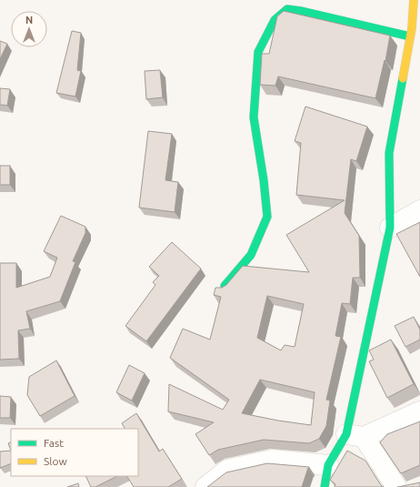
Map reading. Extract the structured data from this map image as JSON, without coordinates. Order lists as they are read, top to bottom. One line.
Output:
{"legend":["Fast","Slow"],"north":"top"}
